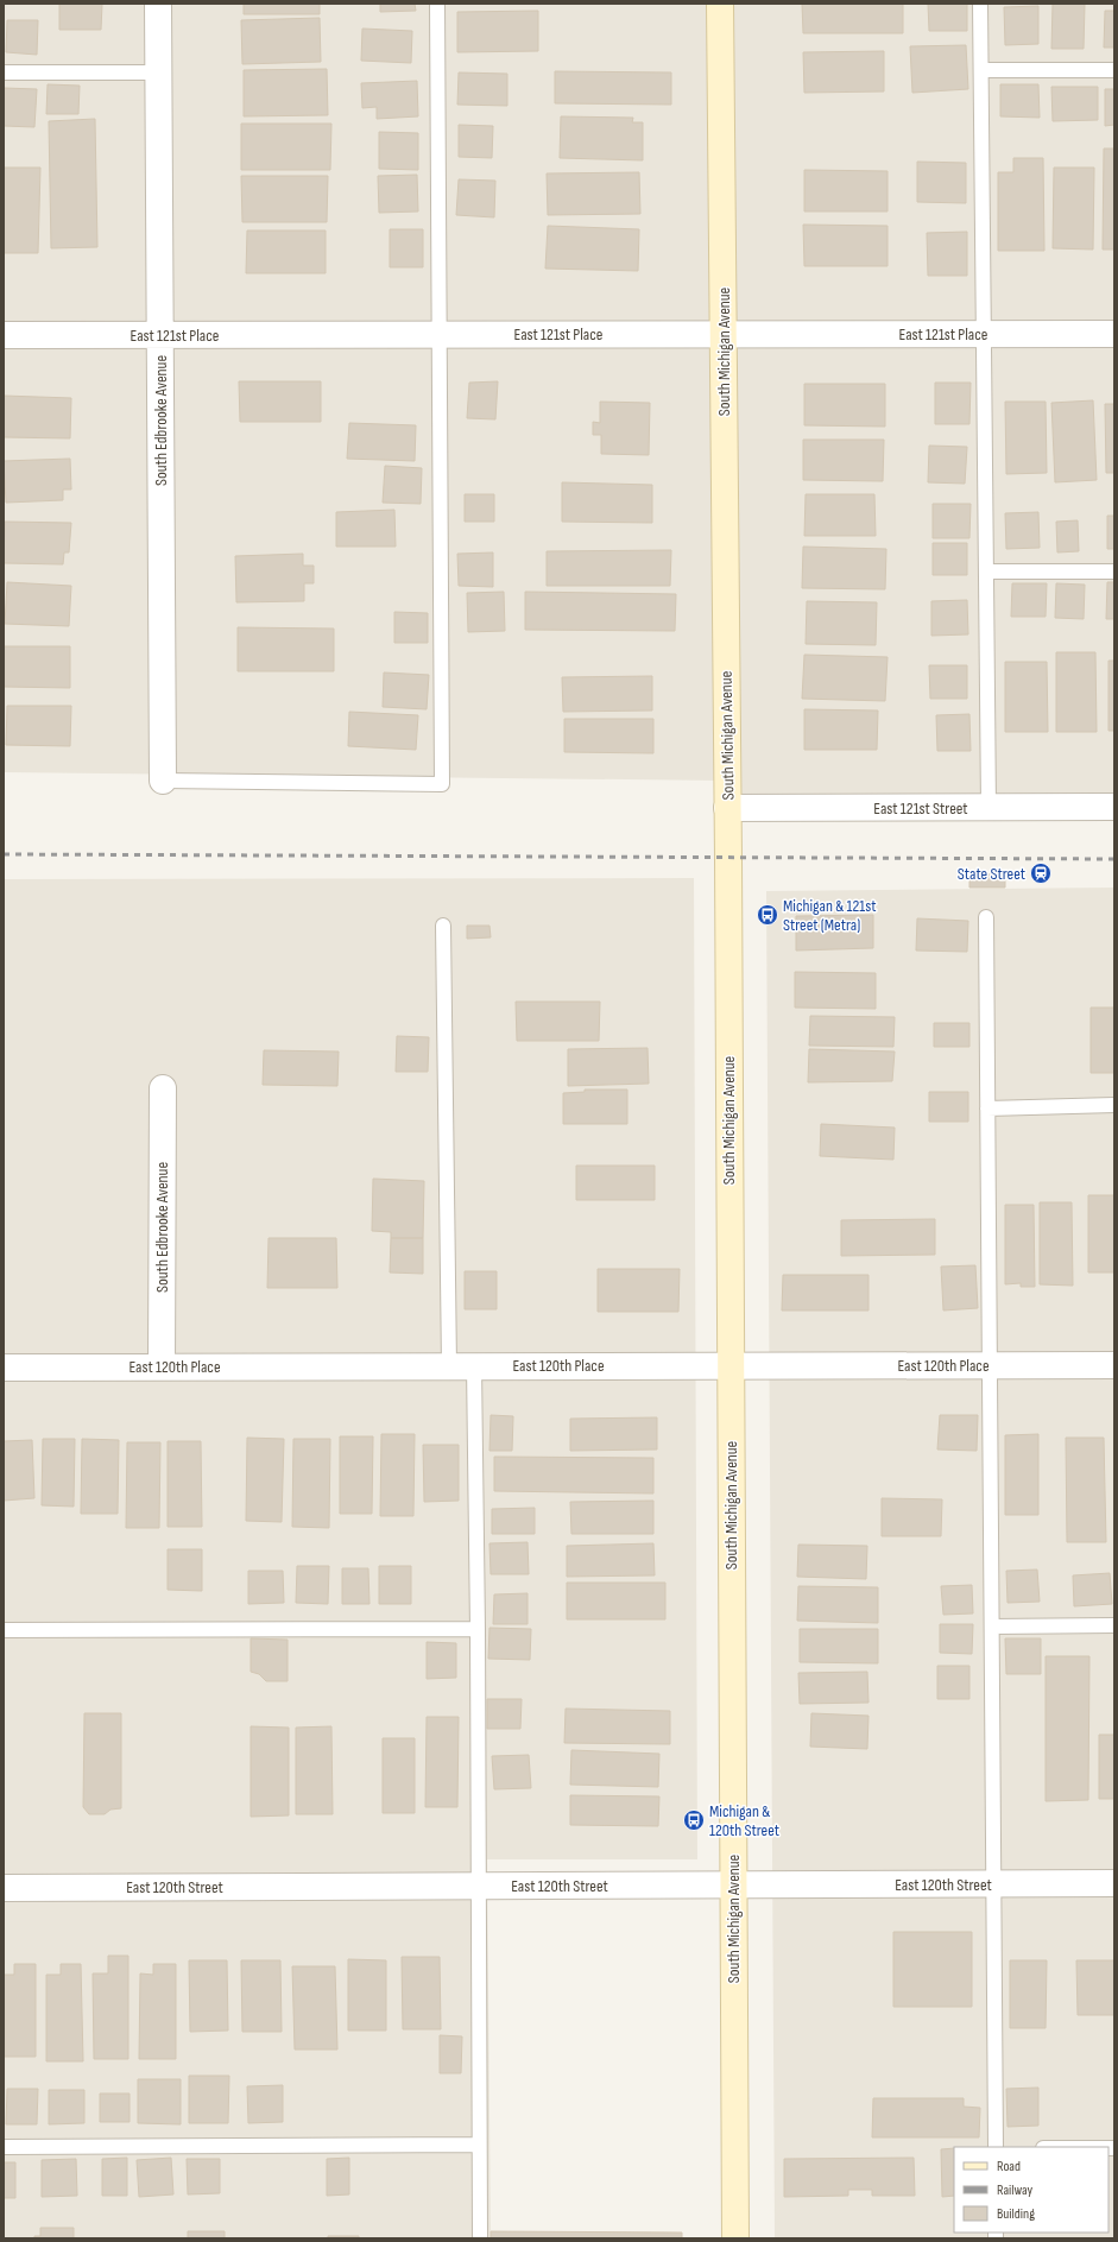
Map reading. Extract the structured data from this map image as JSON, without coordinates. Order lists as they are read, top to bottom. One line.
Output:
{"streets":{"main road":["South Michigan Avenue"],"street":["East 121st Place","South Edbrooke Avenue","East 121st Street","East 120th Place","East 120th Street"]},"crossings":[["East 121st Place","South Michigan Avenue"],["East 121st Place","South Edbrooke Avenue"],["South Michigan Avenue","East 121st Street"],["South Michigan Avenue","East 120th Place"],["South Michigan Avenue","East 120th Street"],["South Edbrooke Avenue","East 120th Place"]],"places":{"station":["State Street"],"bus stop":["Michigan & 121st Street (Metra)","Michigan & 120th Street"]},"legend":["Road","Railway","Building"]}
